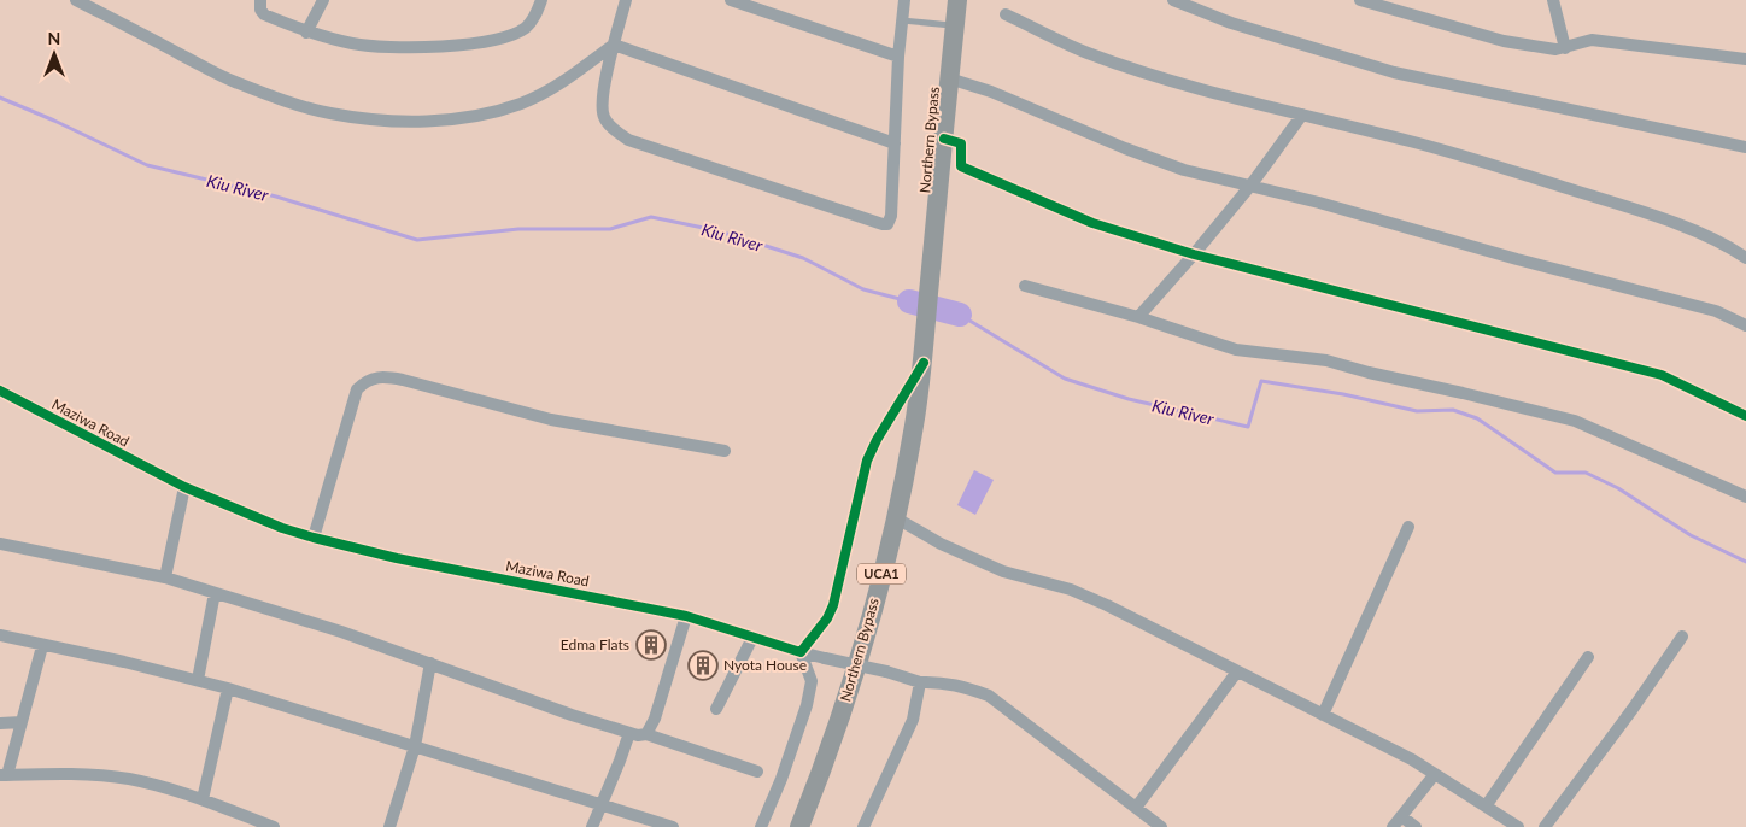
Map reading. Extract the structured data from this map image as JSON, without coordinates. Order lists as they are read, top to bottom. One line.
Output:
{"streets":{"main road":["Northern Bypass","UCA1"],"street":["Maziwa Road"]},"water":["Kiu River"],"places":{"building":["Edma Flats","Nyota House"]},"north":"top"}
